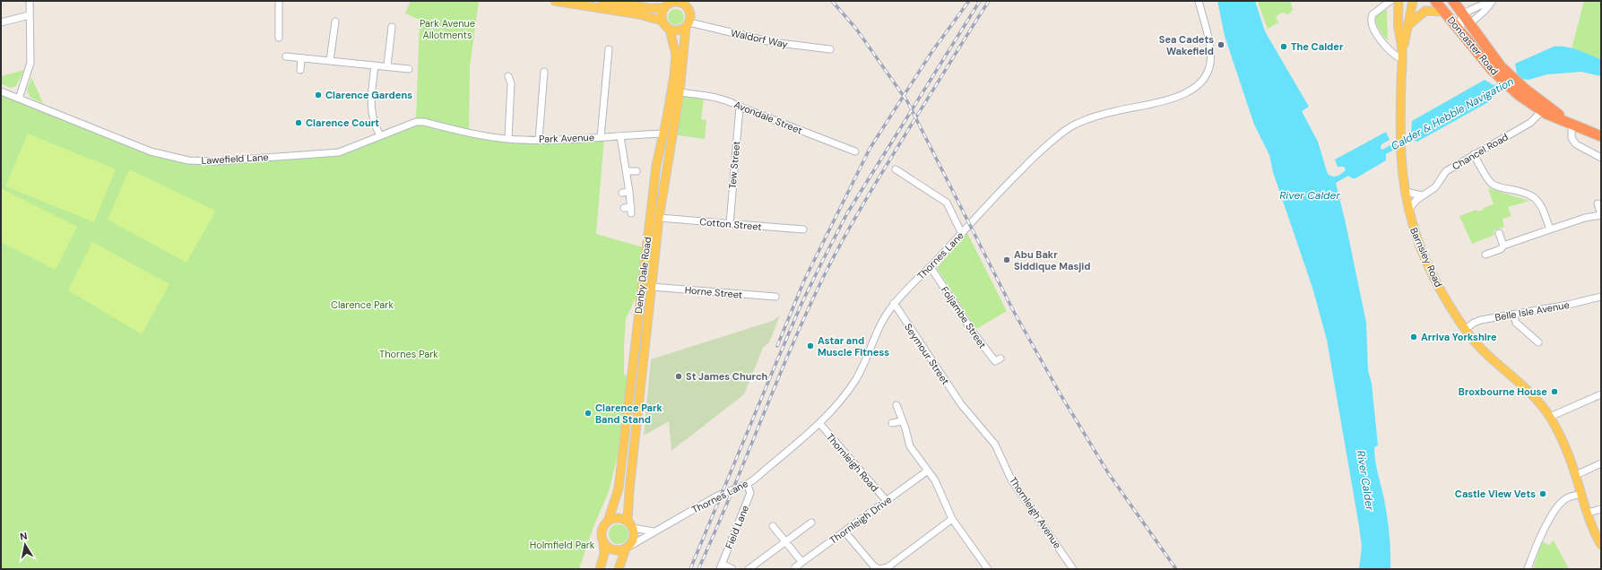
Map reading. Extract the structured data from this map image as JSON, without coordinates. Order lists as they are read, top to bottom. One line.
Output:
{"streets":{"highway":["Doncaster Road"],"main road":["Barnsley Road","Denby Dale Road"],"street":["Waldorf Way","Avondale Street","Park Avenue","Chancel Road","Lawefield Lane","Tew Street","Cotton Street","Thornes Lane","Horne Street","Belle Isle Avenue","Foljambe Street","Seymour Street","Thornleigh Road","Thornleigh Avenue","Thornleigh Drive","Field Lane"]},"crossings":[["Waldorf Way","Denby Dale Road"],["Doncaster Road","Chancel Road"],["Avondale Street","Tew Street"],["Avondale Street","Denby Dale Road"],["Park Avenue","Lawefield Lane"],["Park Avenue","Denby Dale Road"],["Chancel Road","Barnsley Road"],["Tew Street","Cotton Street"],["Cotton Street","Denby Dale Road"],["Thornes Lane","Denby Dale Road"],["Thornes Lane","Foljambe Street"],["Thornes Lane","Seymour Street"],["Thornes Lane","Thornleigh Road"],["Thornes Lane","Field Lane"],["Barnsley Road","Belle Isle Avenue"],["Denby Dale Road","Horne Street"],["Seymour Street","Thornleigh Avenue"],["Thornleigh Road","Thornleigh Drive"]],"water":["Calder & Hebble Navigation","River Calder"],"parks":["Park Avenue Allotments","Clarence Park","Thornes Park","Holmfield Park"],"places":["Sea Cadets Wakefield","The Calder","Clarence Gardens","Clarence Court","Abu Bakr Siddique Masjid","Arriva Yorkshire","Astar and Muscle Fitness","St James Church","Broxbourne House","Clarence Park Band Stand","Castle View Vets"],"north":"top"}
